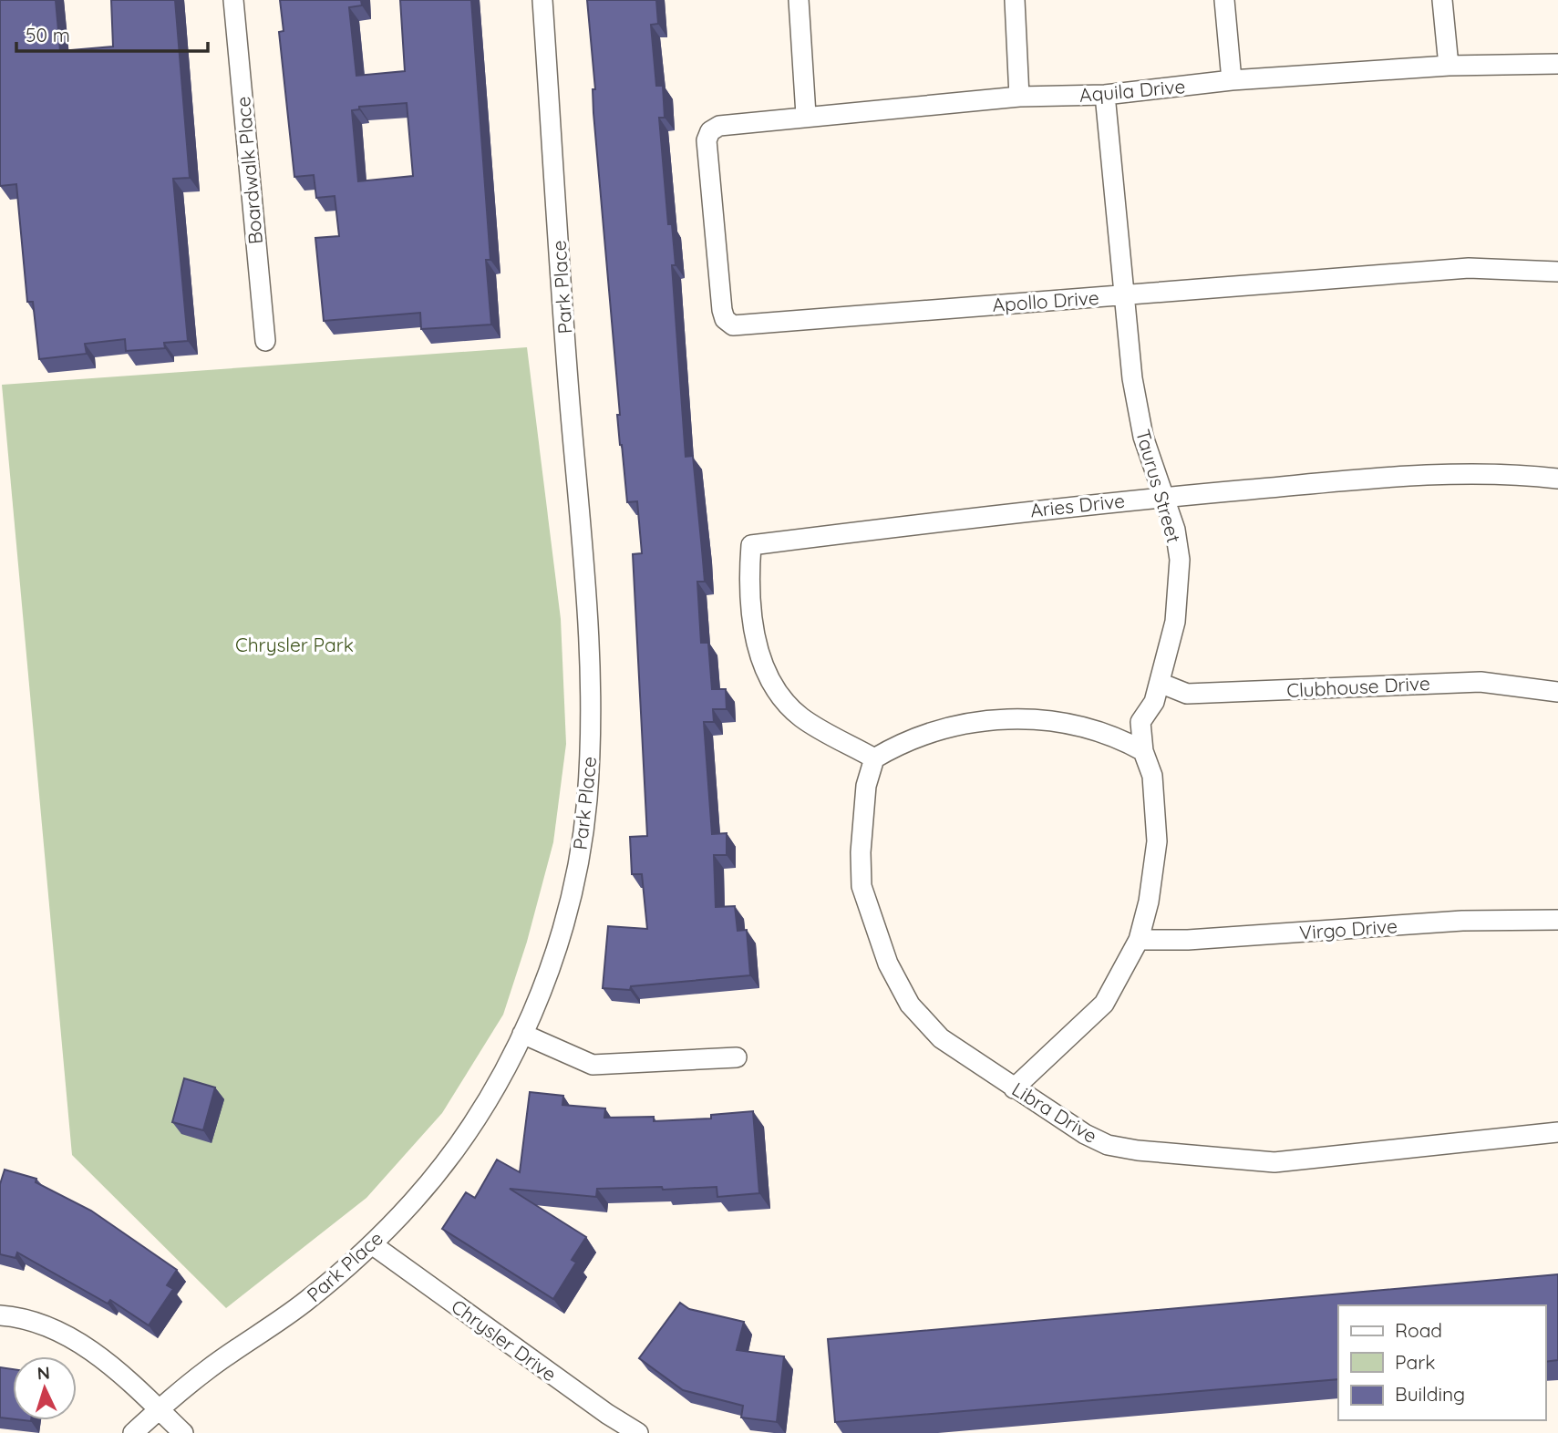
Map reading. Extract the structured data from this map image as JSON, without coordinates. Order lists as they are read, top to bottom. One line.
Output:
{"streets":{"street":["Aquila Drive","Boardwalk Place","Park Place","Apollo Drive","Taurus Street","Aries Drive","Clubhouse Drive","Virgo Drive","Libra Drive","Chrysler Drive"]},"crossings":[["Aquila Drive","Apollo Drive"],["Aquila Drive","Taurus Street"],["Park Place","Chrysler Drive"],["Apollo Drive","Taurus Street"],["Taurus Street","Aries Drive"],["Taurus Street","Clubhouse Drive"],["Taurus Street","Virgo Drive"],["Taurus Street","Libra Drive"],["Aries Drive","Libra Drive"]],"parks":["Chrysler Park"],"legend":["Road","Park","Building"],"scale_bar":"50 m","north":"top"}
